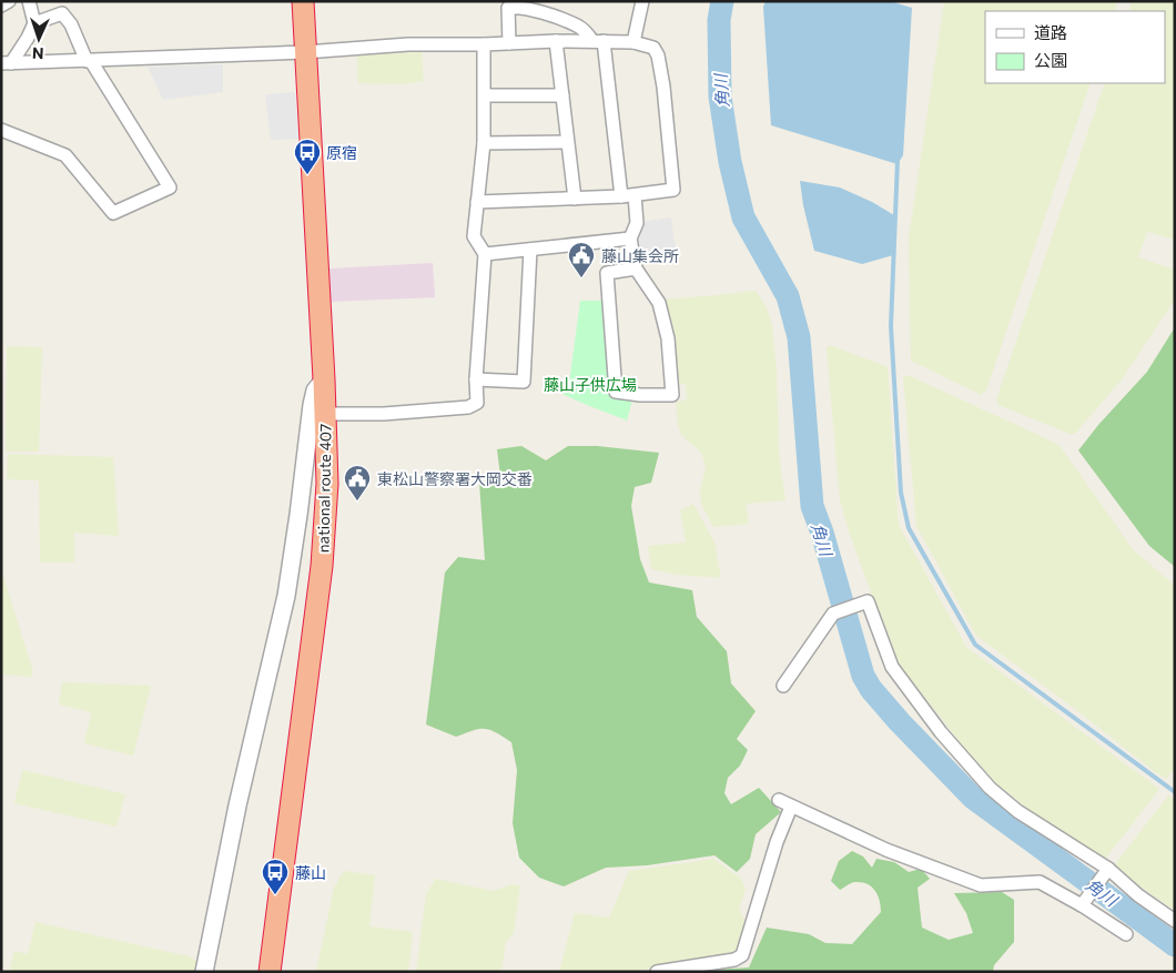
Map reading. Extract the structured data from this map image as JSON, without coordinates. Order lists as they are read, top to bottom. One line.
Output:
{"streets":{"highway":["national route 407"]},"water":["角川"],"parks":["藤山子供広場"],"places":{"bus stop":["原宿","藤山"],"public building":["藤山集会所","東松山警察署大岡交番"]},"legend":["道路","公園"],"north":"bottom"}
